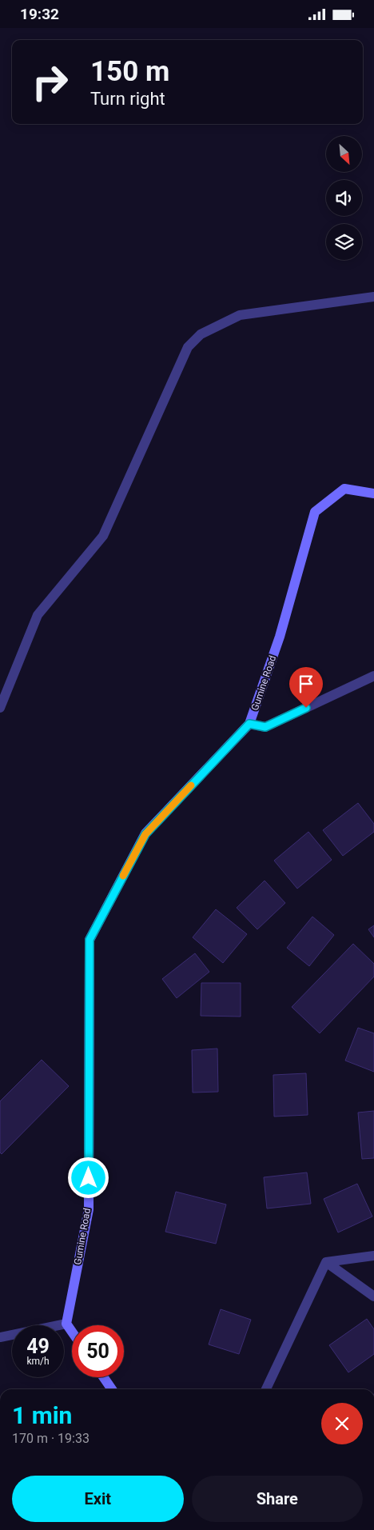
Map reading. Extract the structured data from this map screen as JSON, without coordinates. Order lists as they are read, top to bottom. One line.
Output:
{"streets":{"main road":["Gumine Road"]},"north":"bottom right","page":{"status":"19:32","turn":["150 m","Turn right"],"speed":"49 km/h","limit":"50","heading":["1 min","170 m · 19:33"],"buttons":["Exit","Share"]}}
